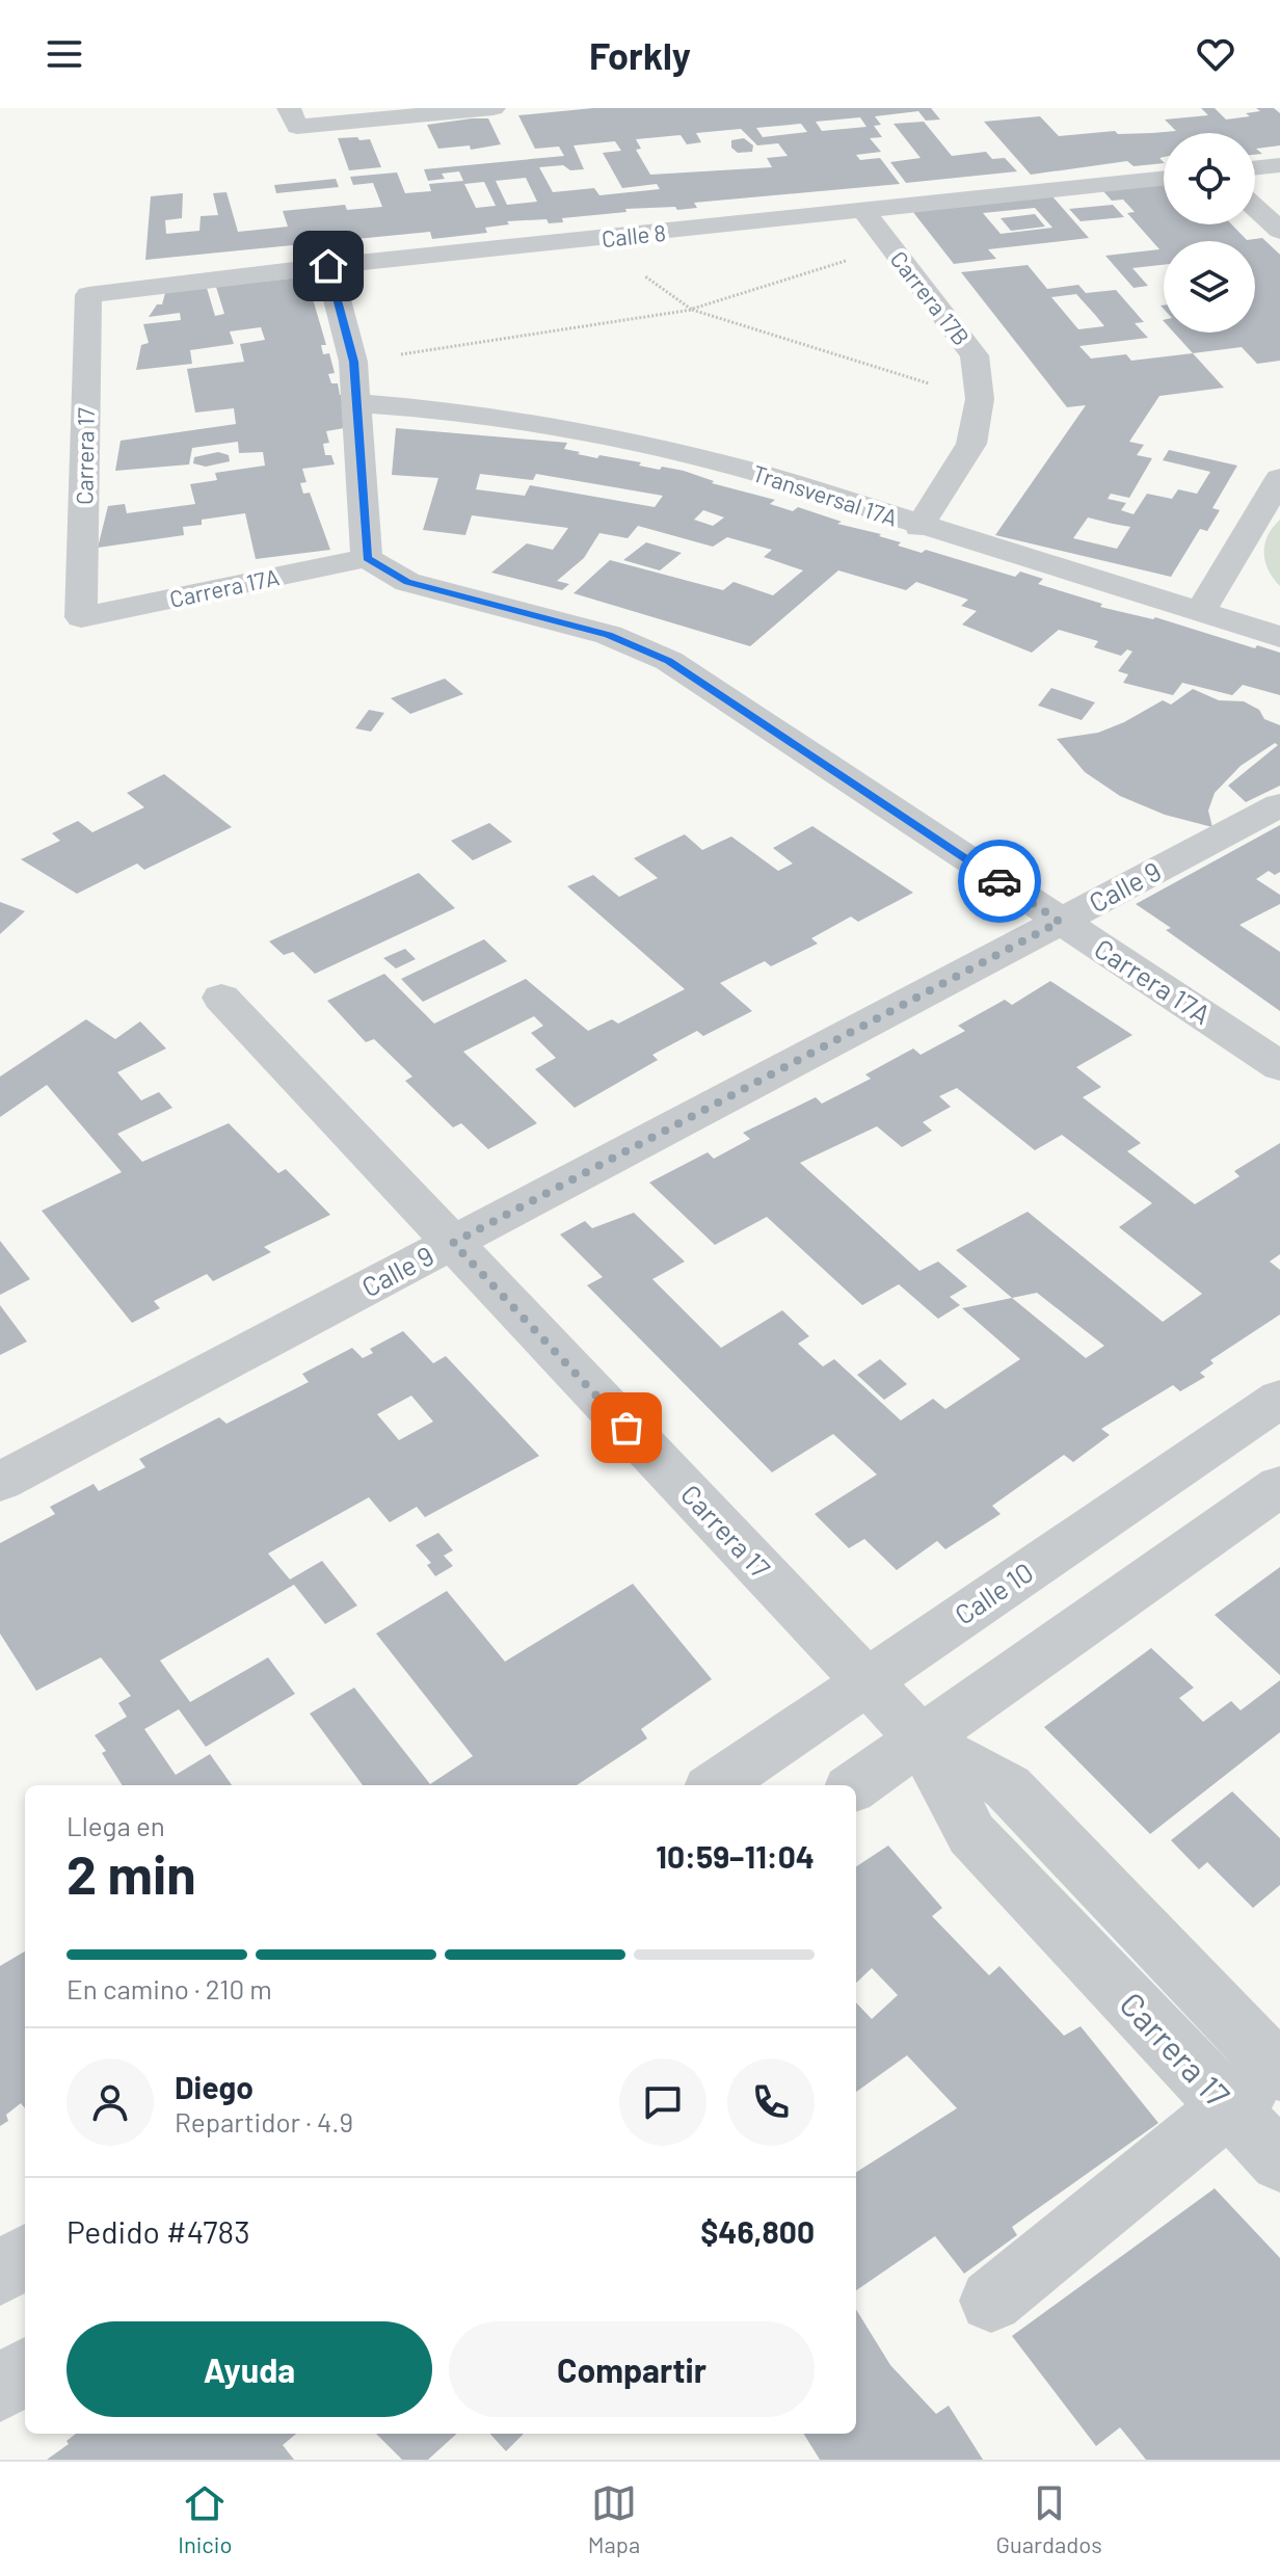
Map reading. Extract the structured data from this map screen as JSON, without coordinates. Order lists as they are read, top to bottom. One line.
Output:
{"streets":{"street":["Calle 8","Carrera 17B","Carrera 17","Transversal 17A","Carrera 17A","Calle 9","Calle 10"]},"crossings":[["Calle 8","Carrera 17B"],["Calle 8","Carrera 17"],["Carrera 17B","Transversal 17A"],["Carrera 17","Carrera 17A"],["Carrera 17","Calle 9"],["Carrera 17","Calle 10"],["Carrera 17A","Calle 9"]],"page":{"header":"Forkly","heading":["2 min","Llega en","10:59–11:04"],"panel":["Diego","Repartidor · 4.9","Pedido #4783","$46,800"],"bar":"En camino · 210 m","buttons":["Ayuda","Compartir"],"tabs":["Inicio","Mapa","Guardados"]}}
